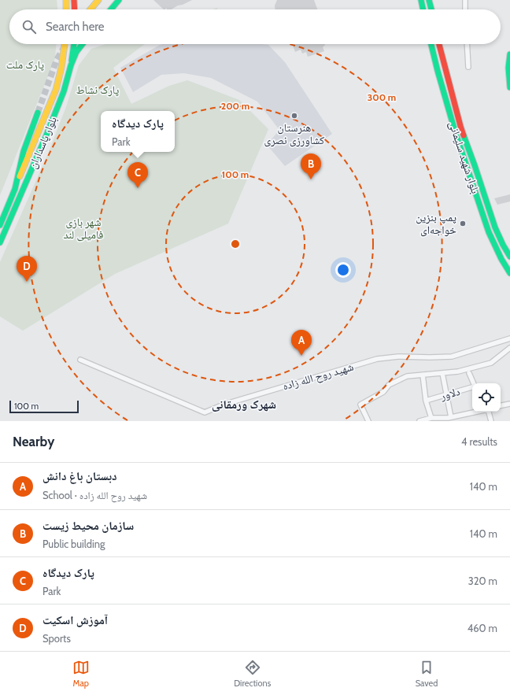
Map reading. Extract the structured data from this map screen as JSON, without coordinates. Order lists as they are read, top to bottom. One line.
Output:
{"streets":{"main road":["بلوار پاسداران","بلوار شهید سلیمانی"],"street":["شهید روح الله زاده","دلاور"]},"districts":["شهرک ورمقانی"],"parks":["پارک ملت","پارک نشاط","شهر بازی فامیلی لند"],"places":["هنرستان کشاورزی نصری","پمپ بنزین خواجه‌ای"],"scale_bar":"100 m","page":{"search":"Search here","popup":["پارک دیدگاه","Park"],"pins":["B","C","D","A"],"scale":"100 m","heading":["Nearby","4 results"],"list":[{"mark":"A","name":"دبستان باغ دانش","note":"School · شهید روح الله زاده","value":"140 m"},{"mark":"B","name":"سازمان محیط زیست","note":"Public building","value":"140 m"},{"mark":"C","name":"پارک دیدگاه","note":"Park","value":"320 m"},{"mark":"D","name":"آموزش اسکیت","note":"Sports","value":"460 m"}],"nav":["Map","Directions","Saved"]},"rings":["300 m","200 m","100 m"]}
